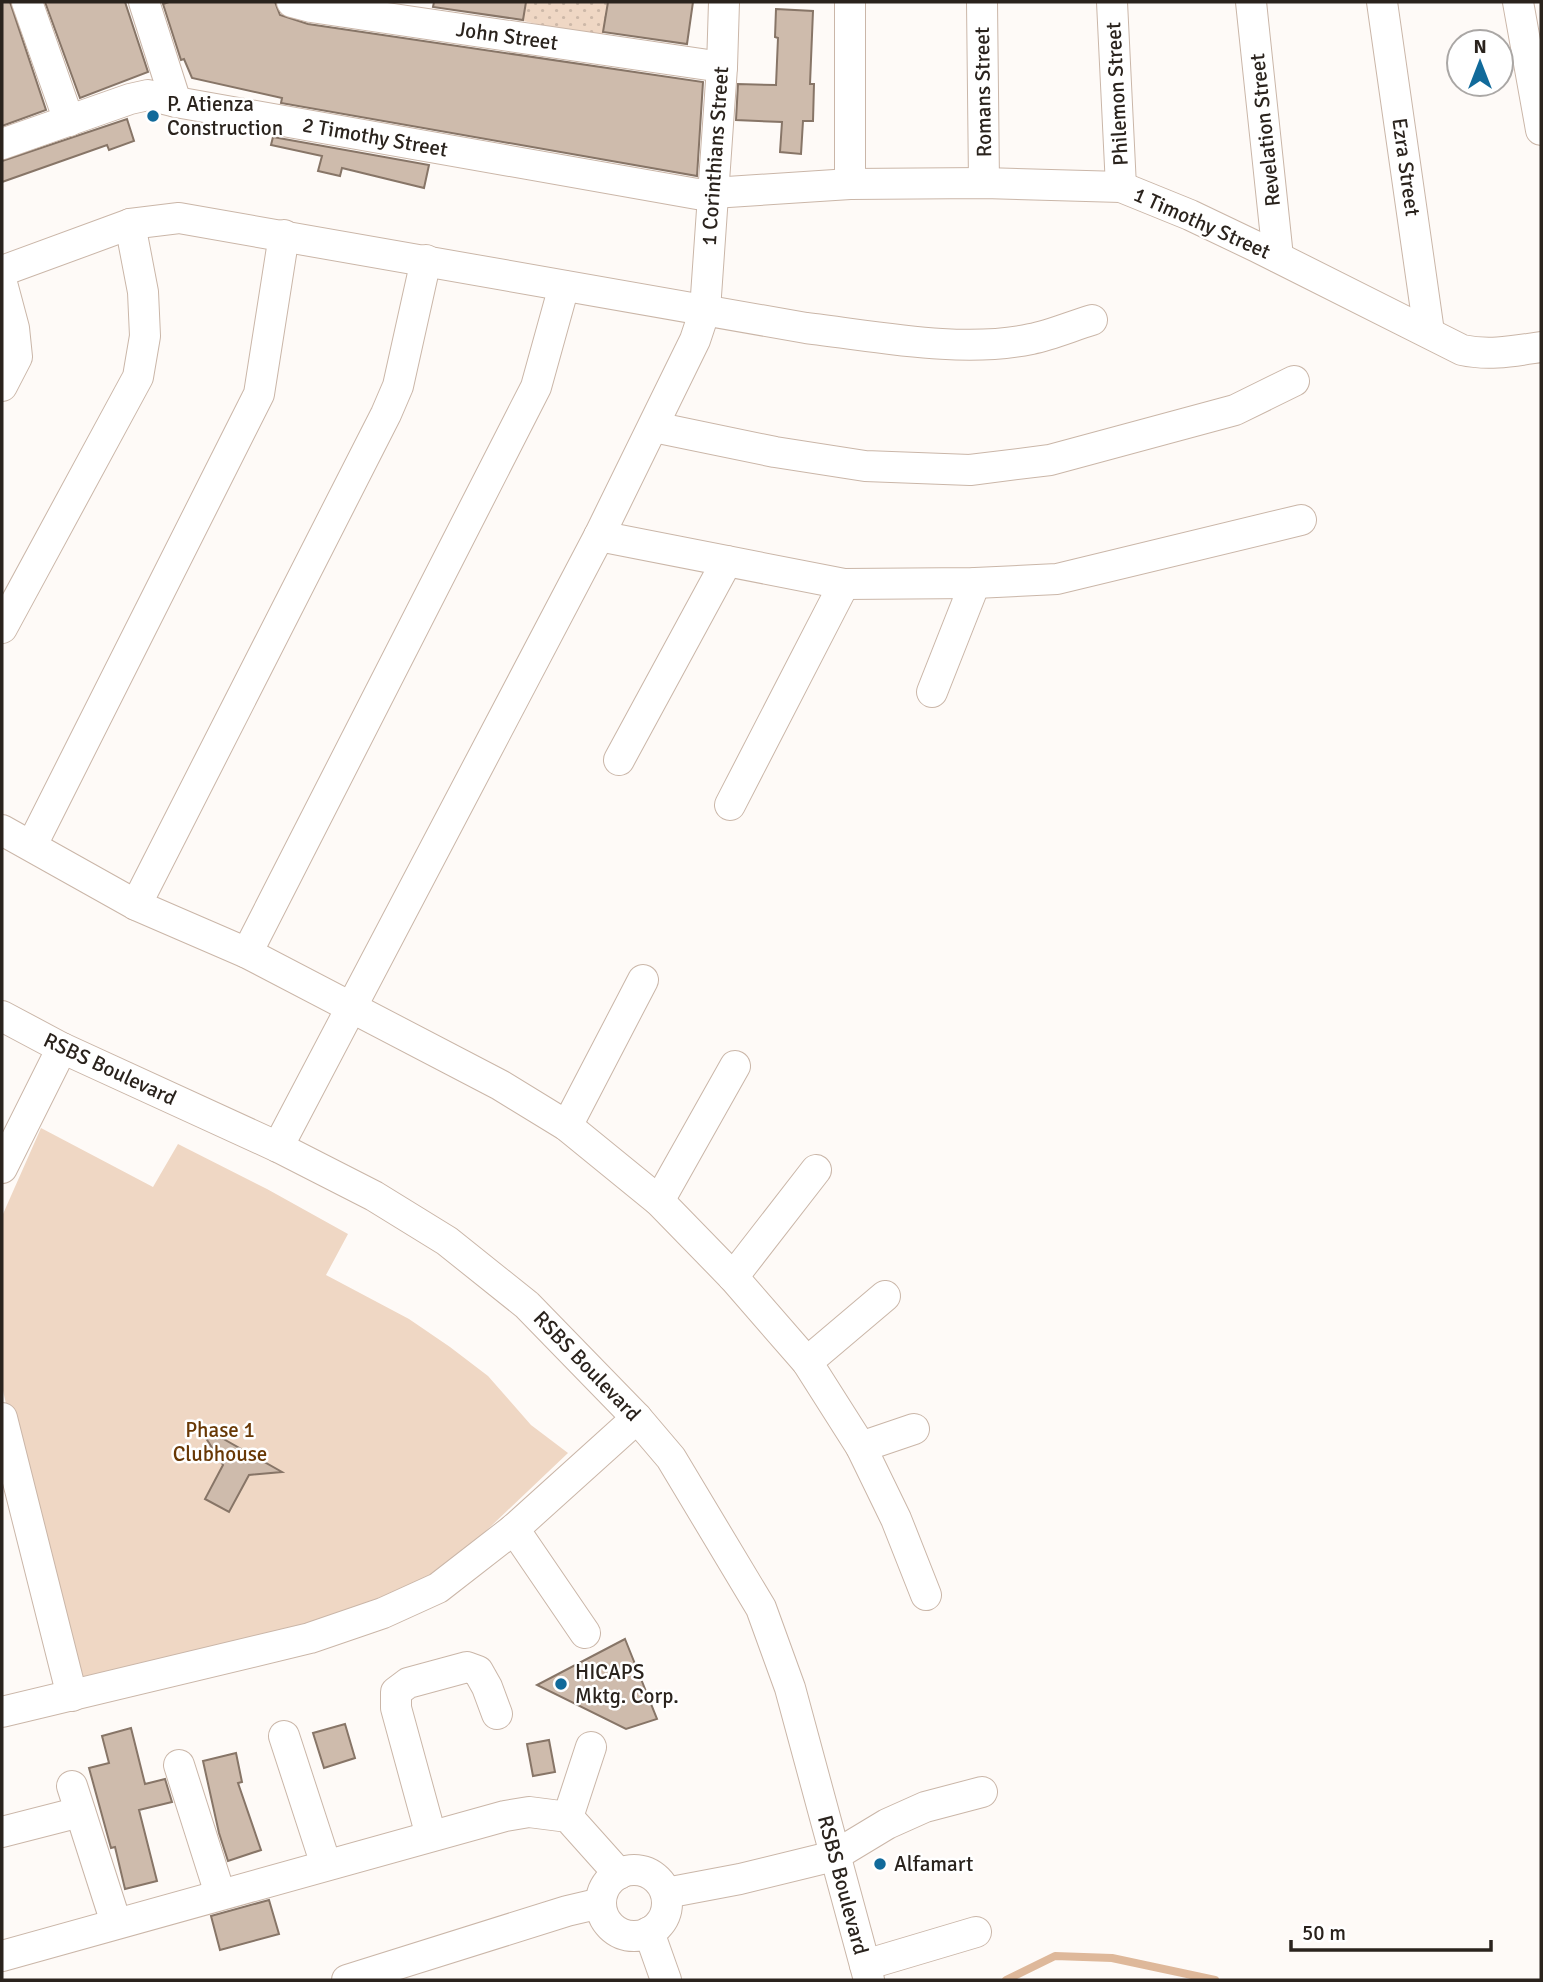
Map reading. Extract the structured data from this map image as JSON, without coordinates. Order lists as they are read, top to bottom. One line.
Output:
{"streets":{"street":["John Street","Romans Street","Philemon Street","Revelation Street","2 Timothy Street","1 Corinthians Street","Ezra Street","1 Timothy Street","RSBS Boulevard"]},"crossings":[["John Street","1 Corinthians Street"],["Romans Street","1 Timothy Street"],["Philemon Street","1 Timothy Street"],["Revelation Street","1 Timothy Street"],["2 Timothy Street","1 Corinthians Street"],["2 Timothy Street","1 Timothy Street"],["1 Corinthians Street","1 Timothy Street"],["1 Corinthians Street","RSBS Boulevard"],["Ezra Street","1 Timothy Street"]],"parks":["Phase 1 Clubhouse"],"places":["P. Atienza Construction","HICAPS Mktg. Corp.","Alfamart"],"scale_bar":"50 m","north":"top"}
